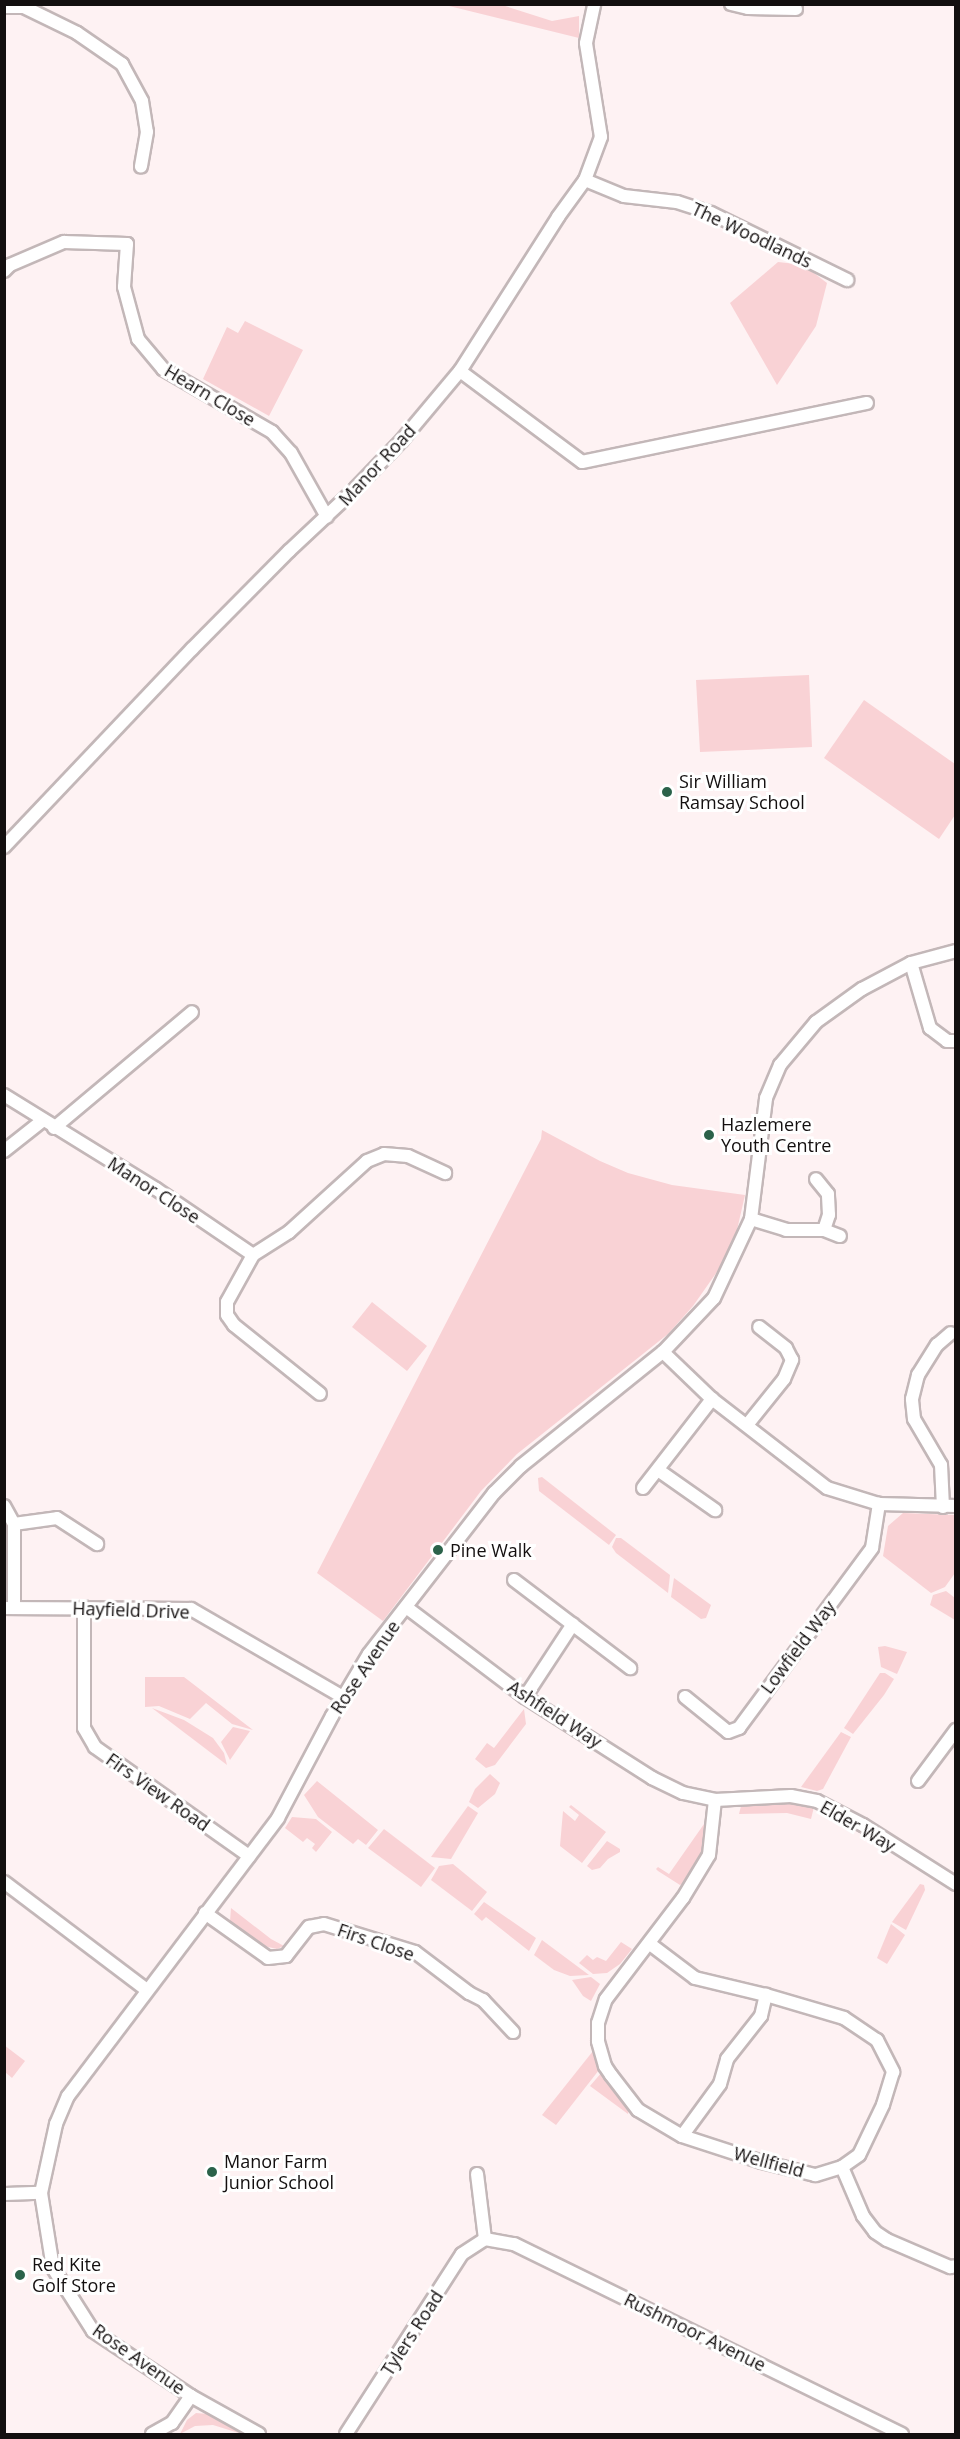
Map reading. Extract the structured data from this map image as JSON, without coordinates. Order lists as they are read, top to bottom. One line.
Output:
{"streets":{"street":["The Woodlands","Hearn Close","Manor Road","Manor Close","Hayfield Drive","Lowfield Way","Rose Avenue","Ashfield Way","Firs View Road","Elder Way","Firs Close","Wellfield","Rushmoor Avenue","Tylers Road"]},"crossings":[["The Woodlands","Manor Road"],["Hearn Close","Manor Road"],["Hayfield Drive","Rose Avenue"],["Hayfield Drive","Firs View Road"],["Rose Avenue","Ashfield Way"],["Rose Avenue","Firs View Road"],["Rose Avenue","Firs Close"],["Ashfield Way","Elder Way"],["Ashfield Way","Wellfield"],["Elder Way","Wellfield"],["Rushmoor Avenue","Tylers Road"]],"places":["Sir William Ramsay School","Hazlemere Youth Centre","Pine Walk","Manor Farm Junior School","Red Kite Golf Store"]}
